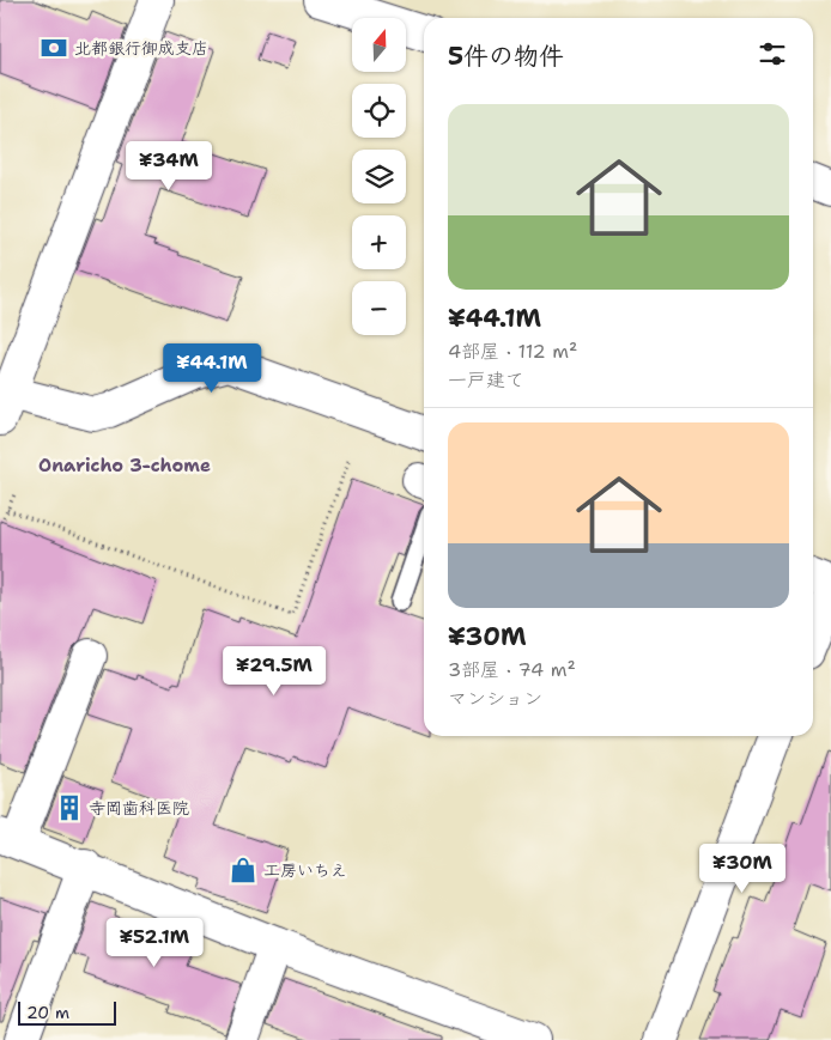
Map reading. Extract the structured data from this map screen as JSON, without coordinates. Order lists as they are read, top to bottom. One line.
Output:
{"districts":["Onaricho 3-chome"],"places":{"bank":["北都銀行御成支店"],"building":["寺岡歯科医院"],"shop":["工房いちえ"]},"scale_bar":"20 m","north":"top","page":{"map_buttons":["+","−"],"heading":"5件の物件","list":[{"name":"¥44.1M","note":"4部屋 · 112 m² · 一戸建て"},{"name":"¥30M","note":"3部屋 · 74 m² · マンション"}],"price":["¥34M","¥44.1M","¥29.5M","¥30M","¥52.1M"],"scale":"20 m"}}
